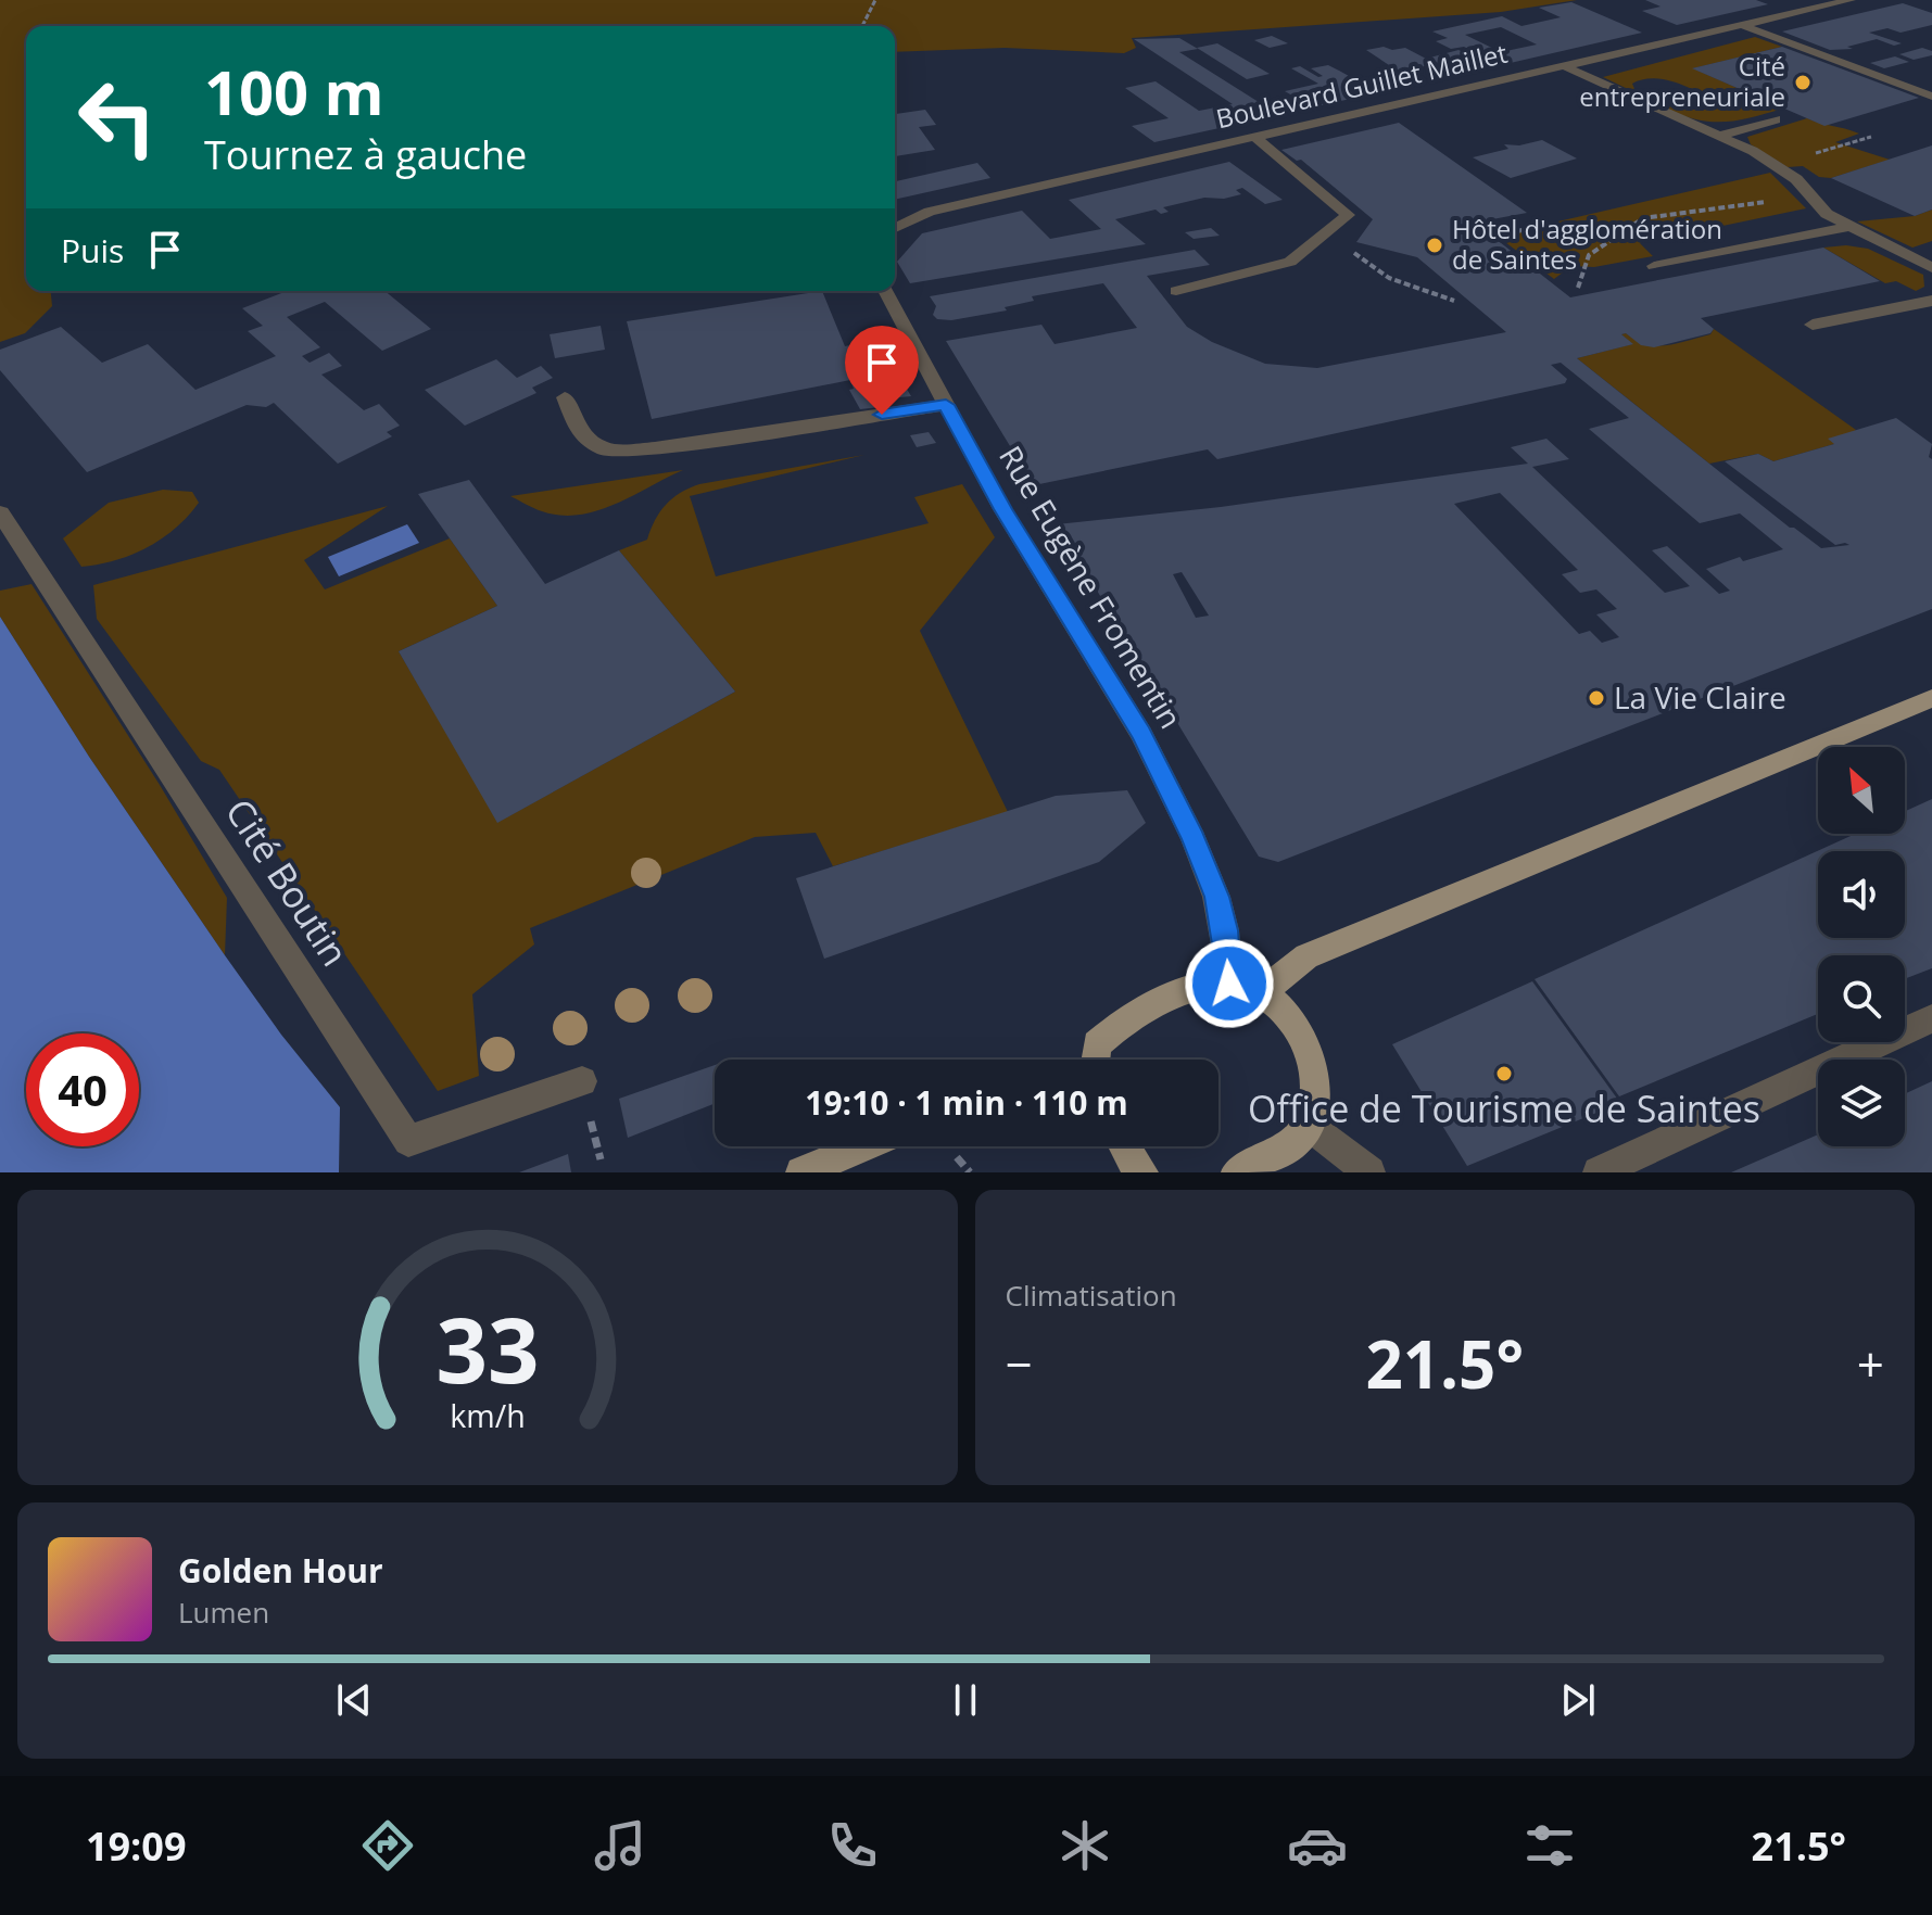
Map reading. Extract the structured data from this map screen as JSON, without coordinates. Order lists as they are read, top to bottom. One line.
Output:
{"streets":{"street":["Boulevard Guillet Maillet","Rue Eugène Fromentin","Cité Boutin"]},"places":["Cité entrepreneuriale","Hôtel d'agglomération de Saintes","La Vie Claire","Office de Tourisme de Saintes"],"north":"top left","page":{"turn":["100 m","Tournez à gauche"],"then":"Puis","limit":"40","trip":"19:10 · 1 min · 110 m","tile":"Climatisation","heat":["−","21.5°","+"],"song":["Golden Hour","Lumen"],"tabs":["19:09","21.5°"],"gauge":["33","km/h"]}}
